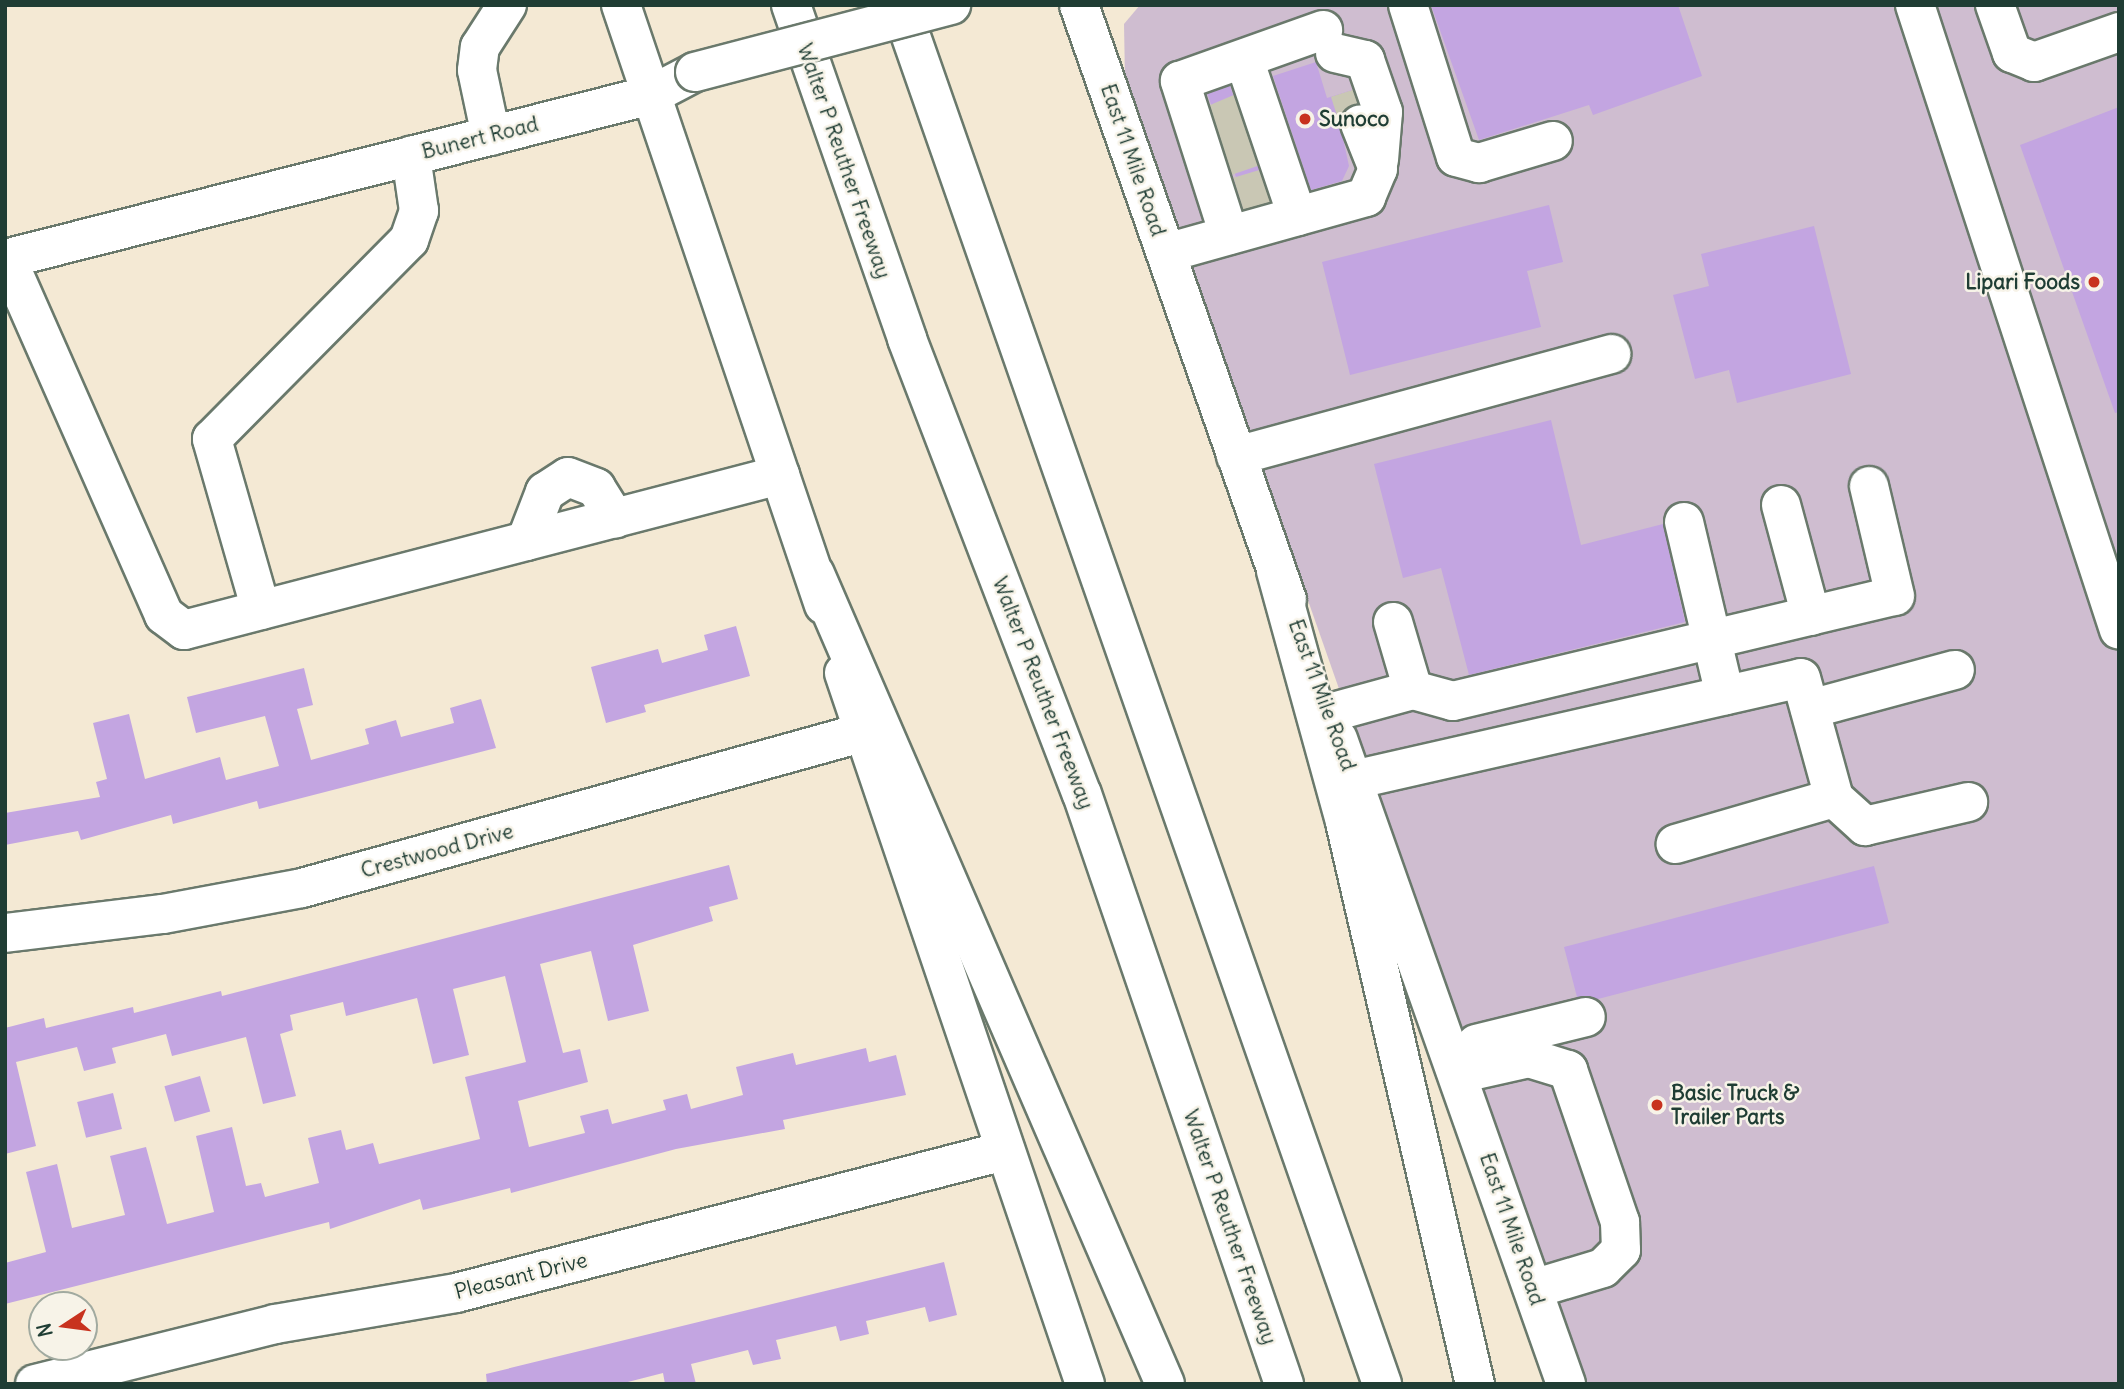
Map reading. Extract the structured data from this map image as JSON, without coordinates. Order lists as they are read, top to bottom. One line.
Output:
{"streets":{"main road":["Bunert Road","East 11 Mile Road","Walter P Reuther Freeway","Crestwood Drive","Pleasant Drive"]},"places":["Sunoco","Lipari Foods","Basic Truck & Trailer Parts"],"north":"left"}
